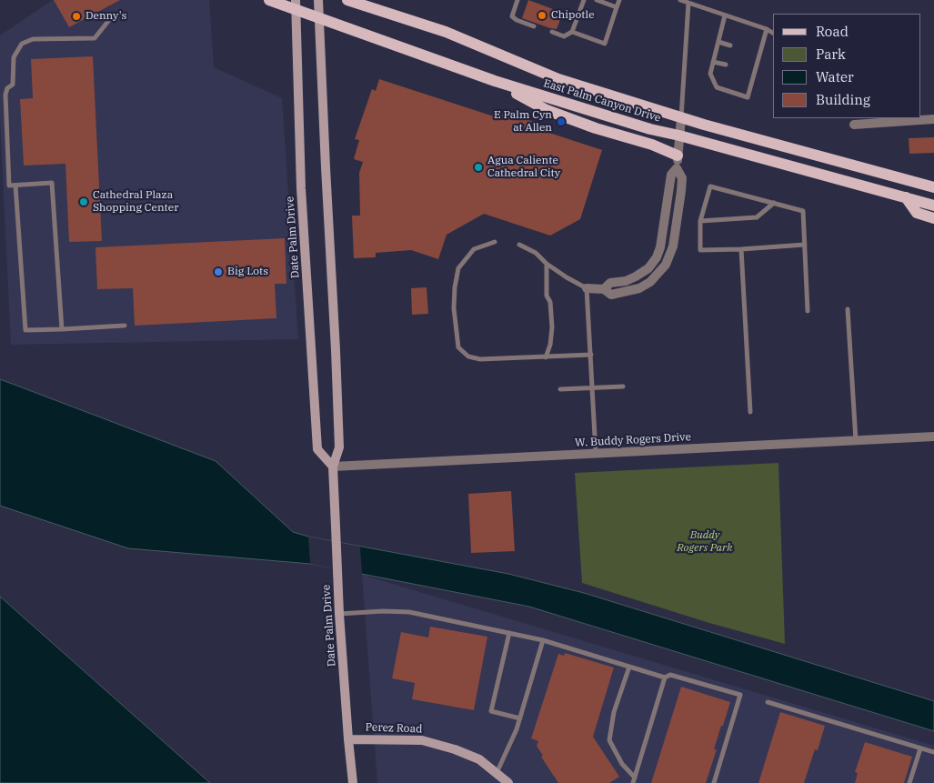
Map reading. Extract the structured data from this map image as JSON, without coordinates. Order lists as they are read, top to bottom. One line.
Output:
{"streets":{"main road":["East Palm Canyon Drive","Date Palm Drive","Perez Road"],"street":["W. Buddy Rogers Drive"]},"crossings":[["East Palm Canyon Drive","Date Palm Drive"],["Date Palm Drive","W. Buddy Rogers Drive"],["Date Palm Drive","Perez Road"]],"parks":["Buddy Rogers Park"],"places":["Chipotle","Denny's","E Palm Cyn at Allen","Agua Caliente Cathedral City","Cathedral Plaza Shopping Center","Big Lots"],"legend":["Road","Park","Water","Building"]}
